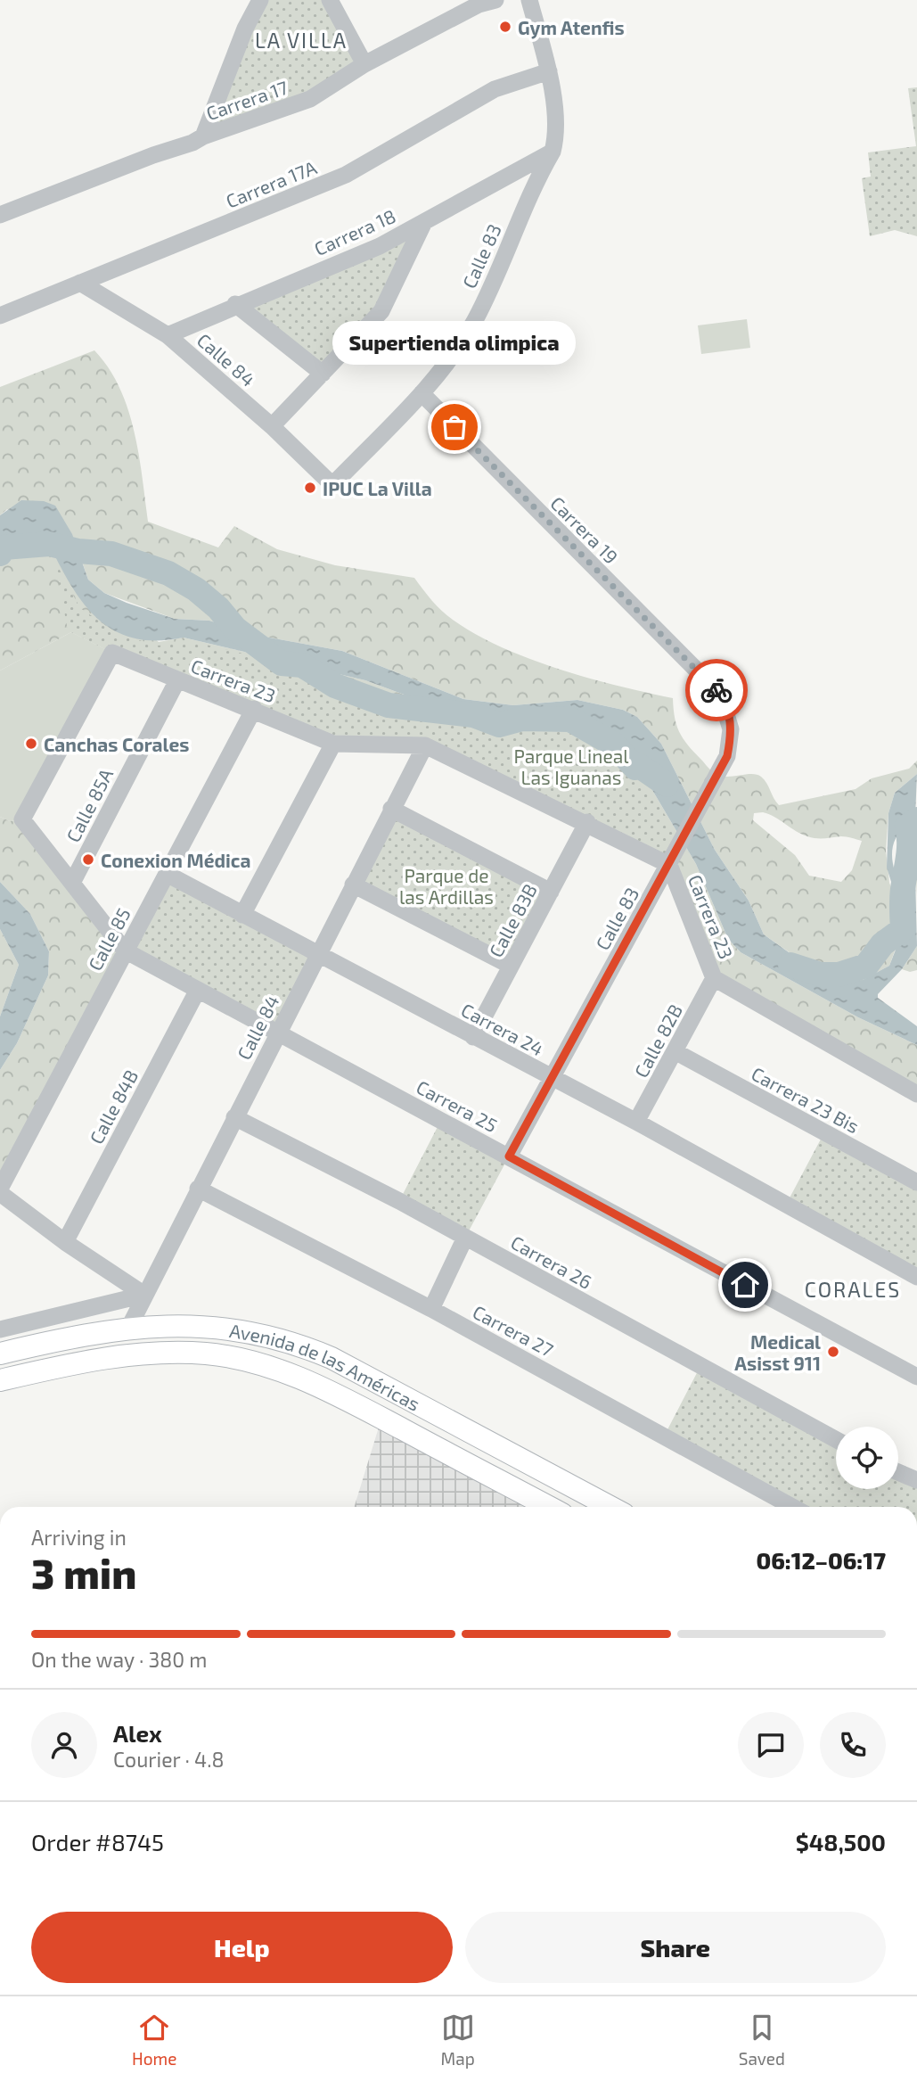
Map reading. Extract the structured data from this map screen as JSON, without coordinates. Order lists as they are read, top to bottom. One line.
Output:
{"streets":{"main road":["Avenida de las Américas"],"street":["Carrera 17","Carrera 17A","Carrera 18","Calle 83","Calle 84","Carrera 19","Carrera 23","Calle 85A","Calle 83B","Calle 85","Carrera 24","Calle 82B","Carrera 23 Bis","Carrera 25","Calle 84B","Carrera 26","Carrera 27"]},"crossings":[["Carrera 17A","Calle 83"],["Carrera 17A","Calle 84"],["Carrera 18","Calle 83"],["Carrera 18","Calle 84"],["Calle 83","Calle 84"],["Calle 83","Carrera 19"],["Calle 83","Carrera 23"],["Calle 83","Carrera 24"],["Calle 83","Carrera 25"],["Calle 84","Carrera 23"],["Calle 84","Carrera 24"],["Calle 84","Carrera 25"],["Calle 84","Carrera 26"],["Calle 84","Carrera 27"],["Calle 84","Avenida de las Américas"],["Carrera 23","Calle 85A"],["Carrera 23","Calle 83B"],["Carrera 23","Calle 85"],["Carrera 23","Calle 82B"],["Carrera 23","Carrera 25"],["Calle 85A","Carrera 25"],["Calle 83B","Carrera 24"],["Calle 85","Carrera 24"],["Calle 85","Carrera 25"],["Carrera 24","Calle 82B"],["Calle 82B","Carrera 23 Bis"],["Carrera 25","Calle 84B"]],"districts":["LA VILLA","CORALES"],"parks":["Parque Lineal Las Iguanas","Parque de las Ardillas"],"places":["Gym Atenfis","Supertienda olimpica","IPUC La Villa","Canchas Corales","Conexion Médica","Medical Asisst 911"],"page":{"bubble":"Supertienda olimpica","heading":["3 min","Arriving in","06:12–06:17"],"panel":["Alex","Courier · 4.8","Order #8745","$48,500"],"bar":"On the way · 380 m","buttons":["Help","Share"],"tabs":["Home","Map","Saved"]}}
